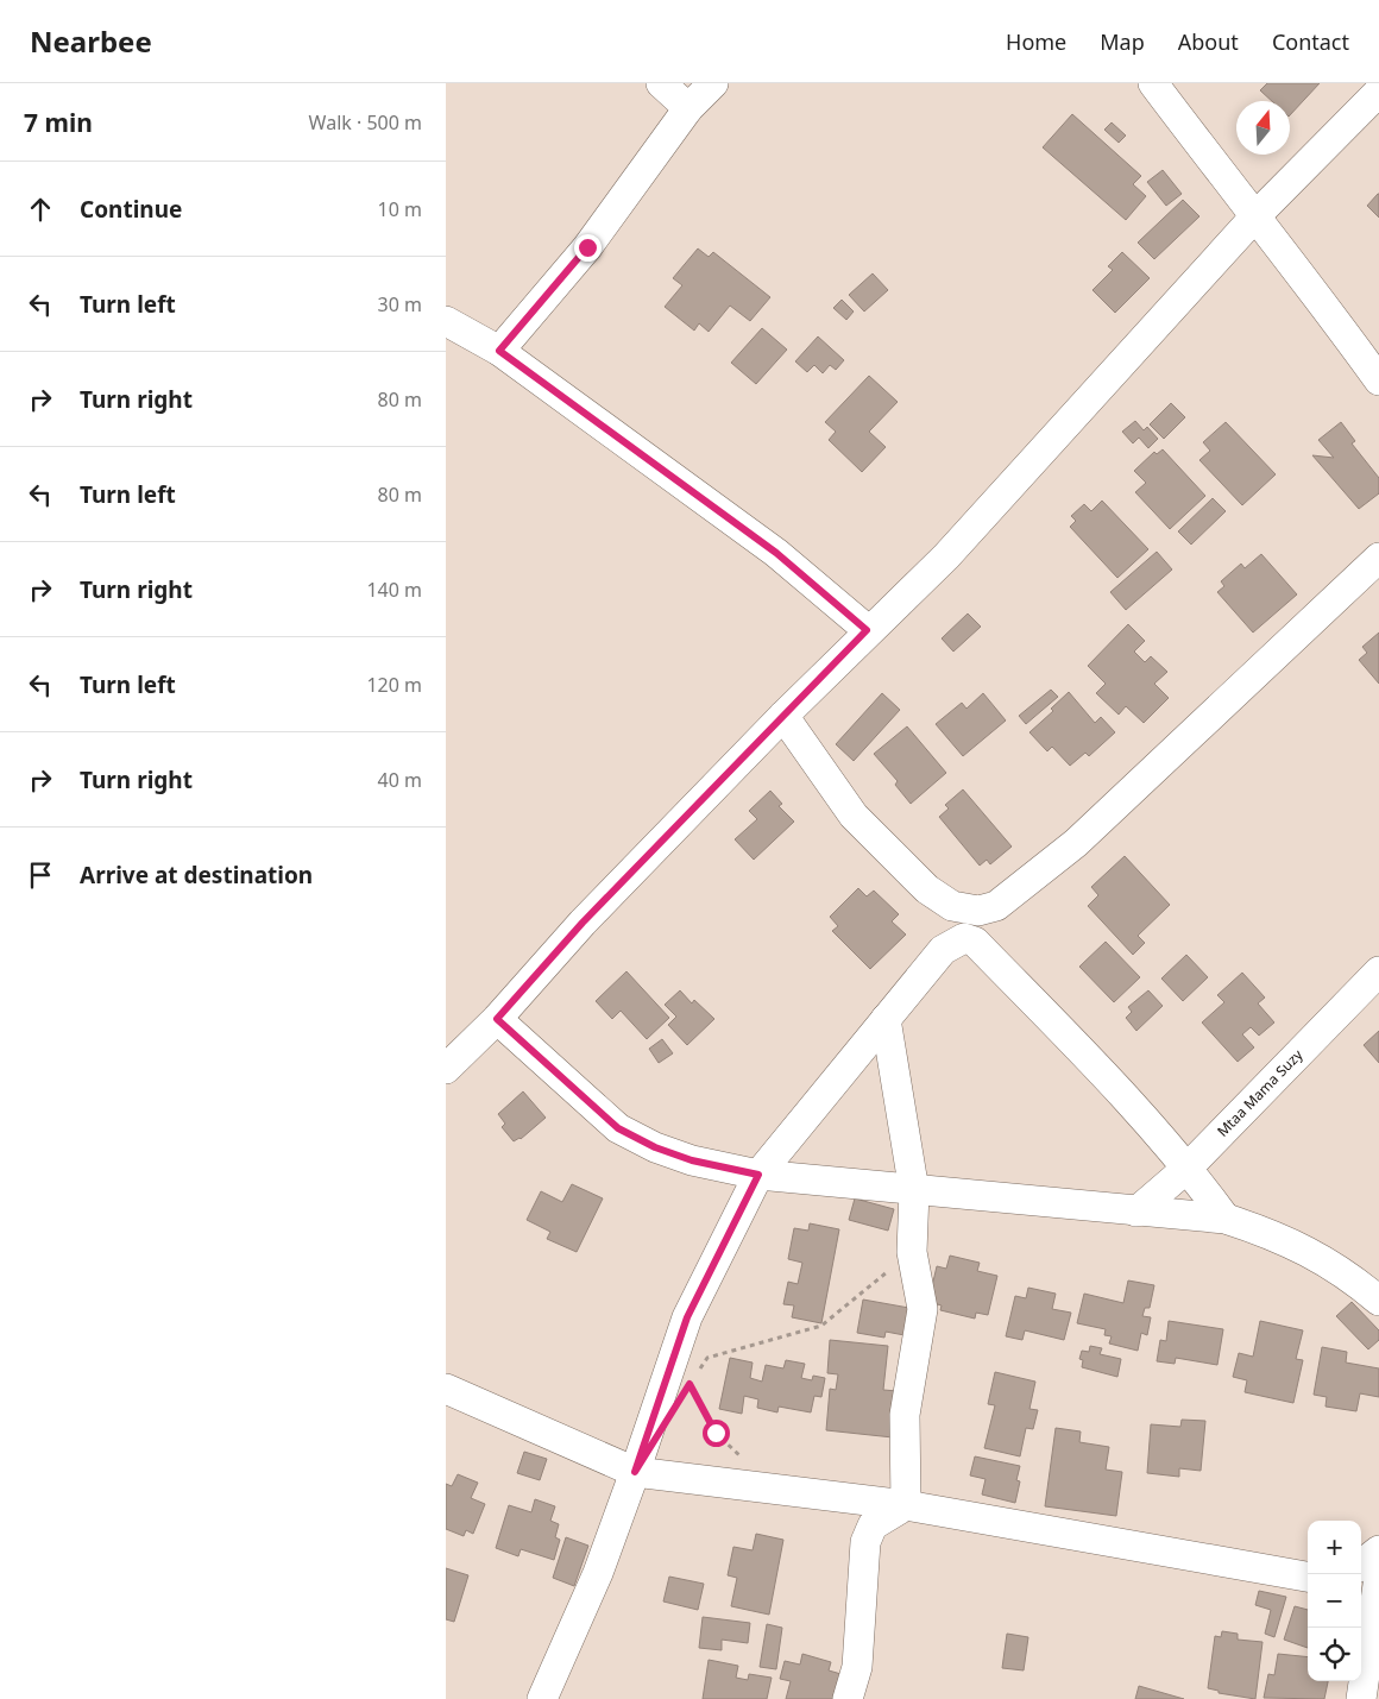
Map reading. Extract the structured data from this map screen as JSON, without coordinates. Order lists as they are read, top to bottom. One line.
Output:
{"streets":{"street":["Mtaa Mama Suzy"]},"north":"top","page":{"header":"Nearbee","nav":["Home","Map","About","Contact"],"heading":["7 min","Walk · 500 m"],"list":[["Continue","10 m"],["Turn left","30 m"],["Turn right","80 m"],["Turn left","80 m"],["Turn right","140 m"],["Turn left","120 m"],["Turn right","40 m"],"Arrive at destination"],"map_buttons":["+","−"]}}
